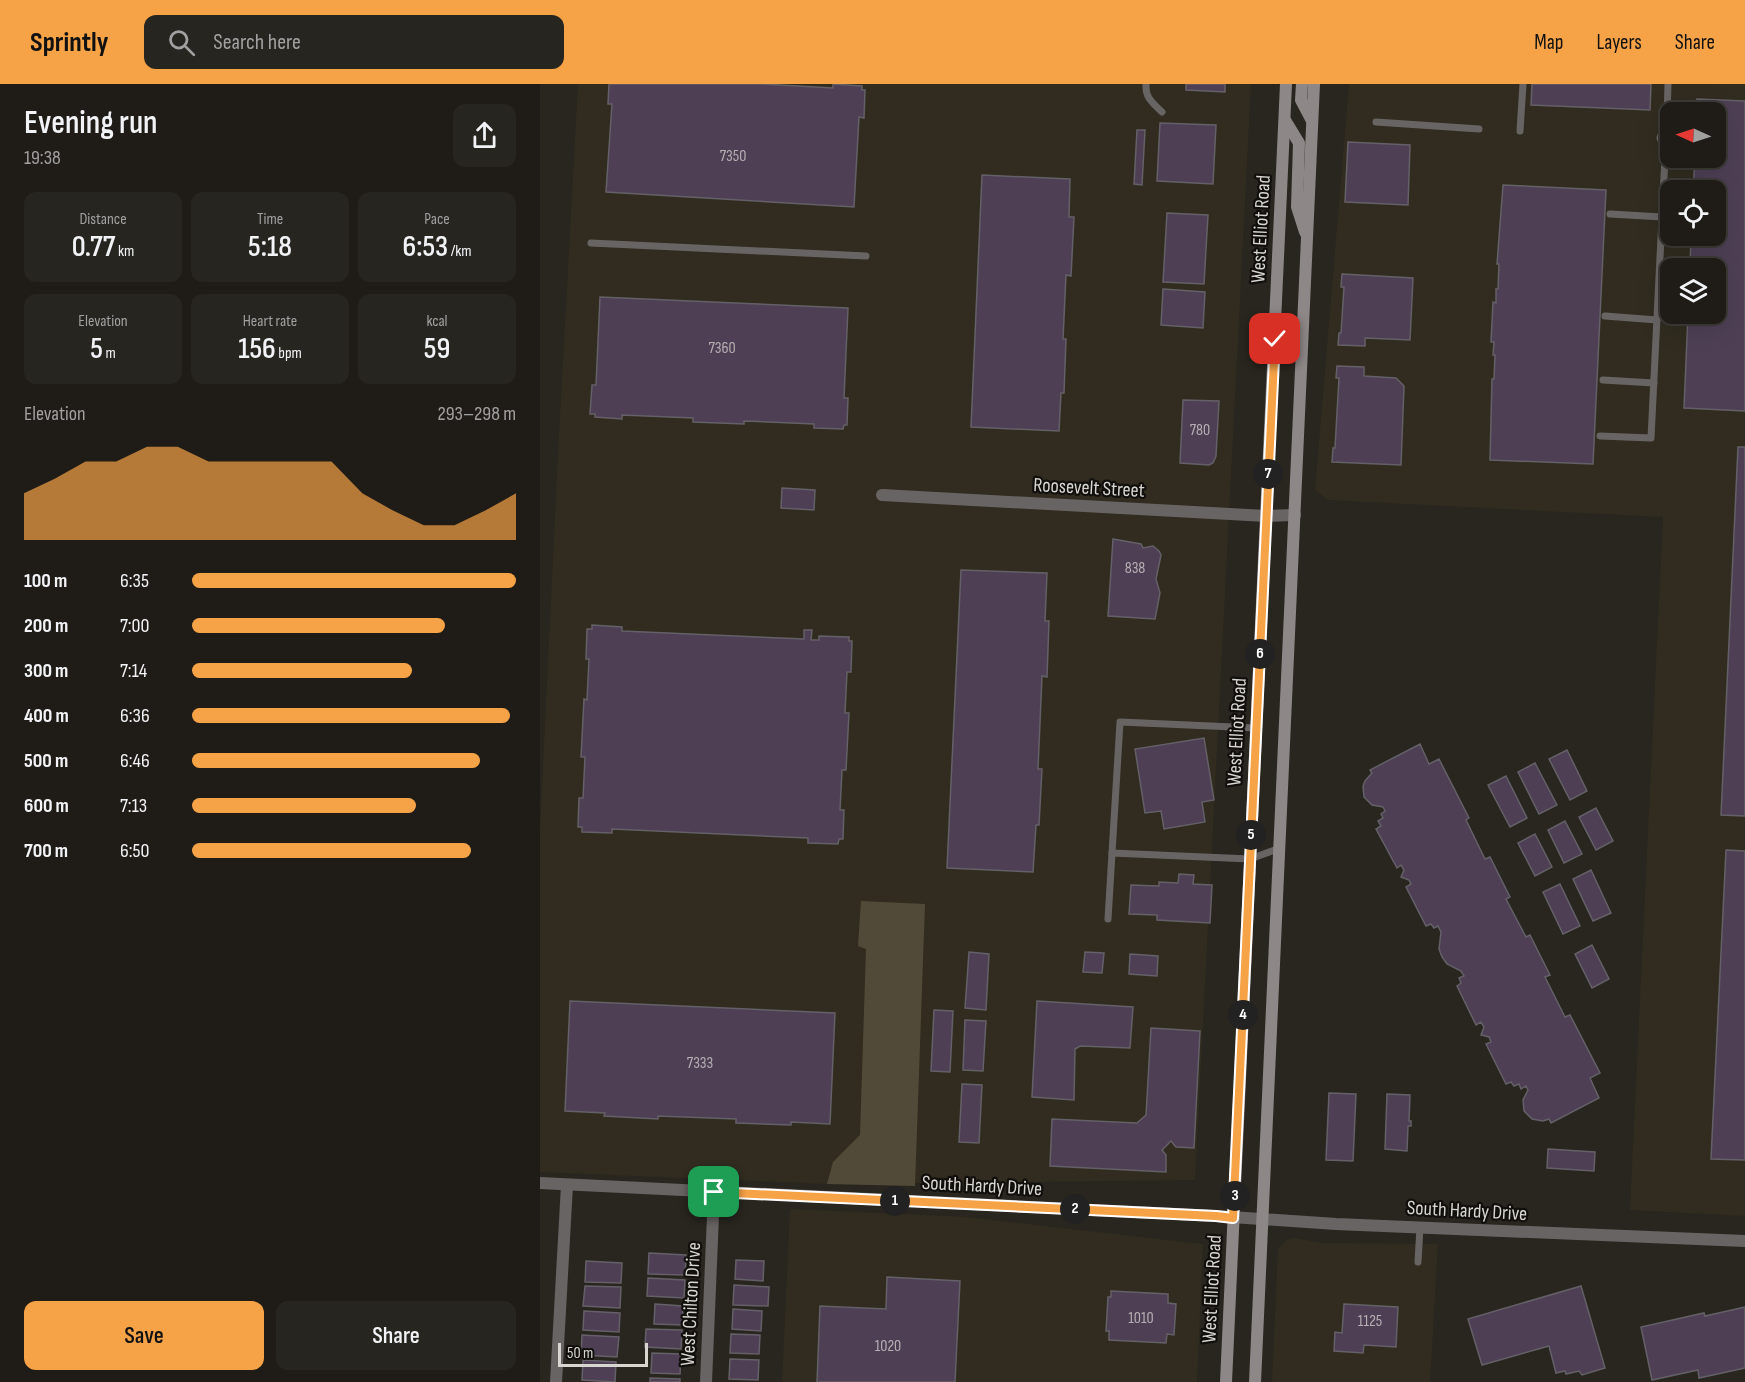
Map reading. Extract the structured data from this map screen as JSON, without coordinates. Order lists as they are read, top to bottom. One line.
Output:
{"streets":{"main road":["West Elliot Road"],"street":["Roosevelt Street","South Hardy Drive","West Chilton Drive"]},"crossings":[["West Elliot Road","Roosevelt Street"],["West Elliot Road","South Hardy Drive"],["South Hardy Drive","West Chilton Drive"]],"house_numbers":["7350","7360","780","838","7333","1010","1125","1020"],"scale_bar":"50 m","north":"left","page":{"header":"Sprintly","search":"Search here","nav":["Map","Layers","Share"],"heading":["Evening run","19:38"],"stats":[["Distance","0.77 km"],["Time","5:18"],["Pace","6:53 /km"],["Elevation","5 m"],["Heart rate","156 bpm"],["kcal","59"]],"chart":["Elevation","293–298 m"],"pins":["7","6","5","4","3","1","2"],"list":[{"name":"100 m","note":"6:35"},{"name":"200 m","note":"7:00"},{"name":"300 m","note":"7:14"},{"name":"400 m","note":"6:36"},{"name":"500 m","note":"6:46"},{"name":"600 m","note":"7:13"},{"name":"700 m","note":"6:50"}],"buttons":["Save","Share"],"scale":"50 m"}}
